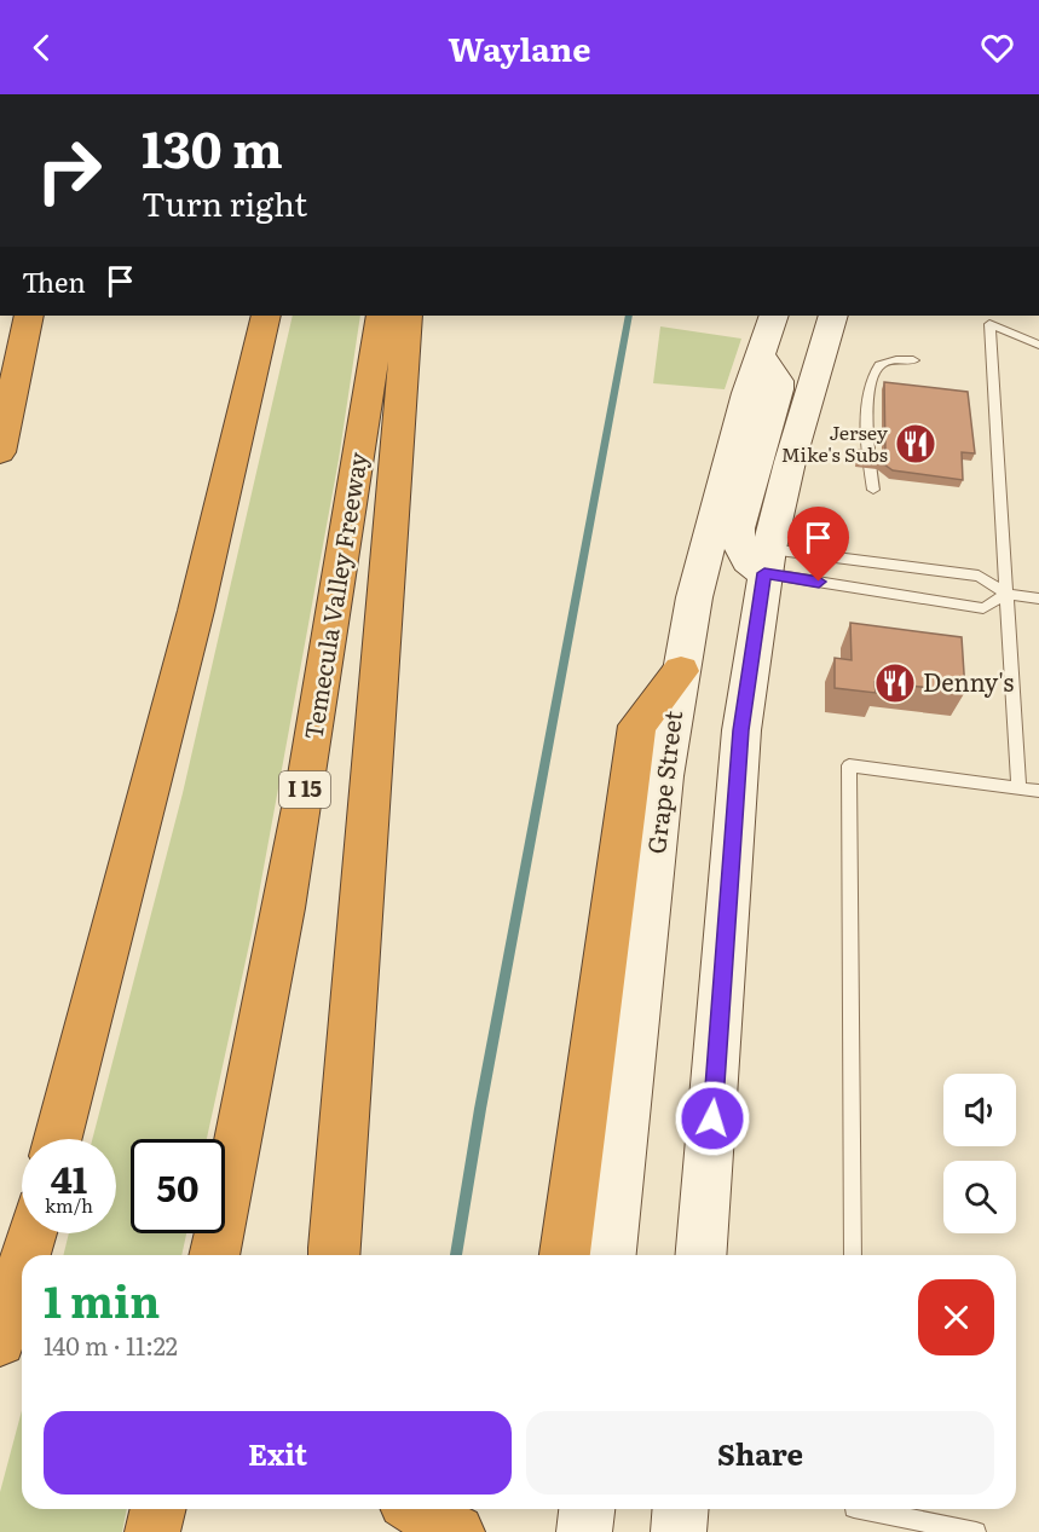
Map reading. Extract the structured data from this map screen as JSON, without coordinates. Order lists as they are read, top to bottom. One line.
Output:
{"streets":{"highway":["Temecula Valley Freeway","I 15"],"main road":["Grape Street"]},"places":{"restaurant":["Jersey Mike's Subs","Denny's"]},"page":{"header":"Waylane","turn":["130 m","Turn right"],"then":"Then","speed":"41 km/h","limit":"50","heading":["1 min","140 m · 11:22"],"buttons":["Exit","Share"]}}
